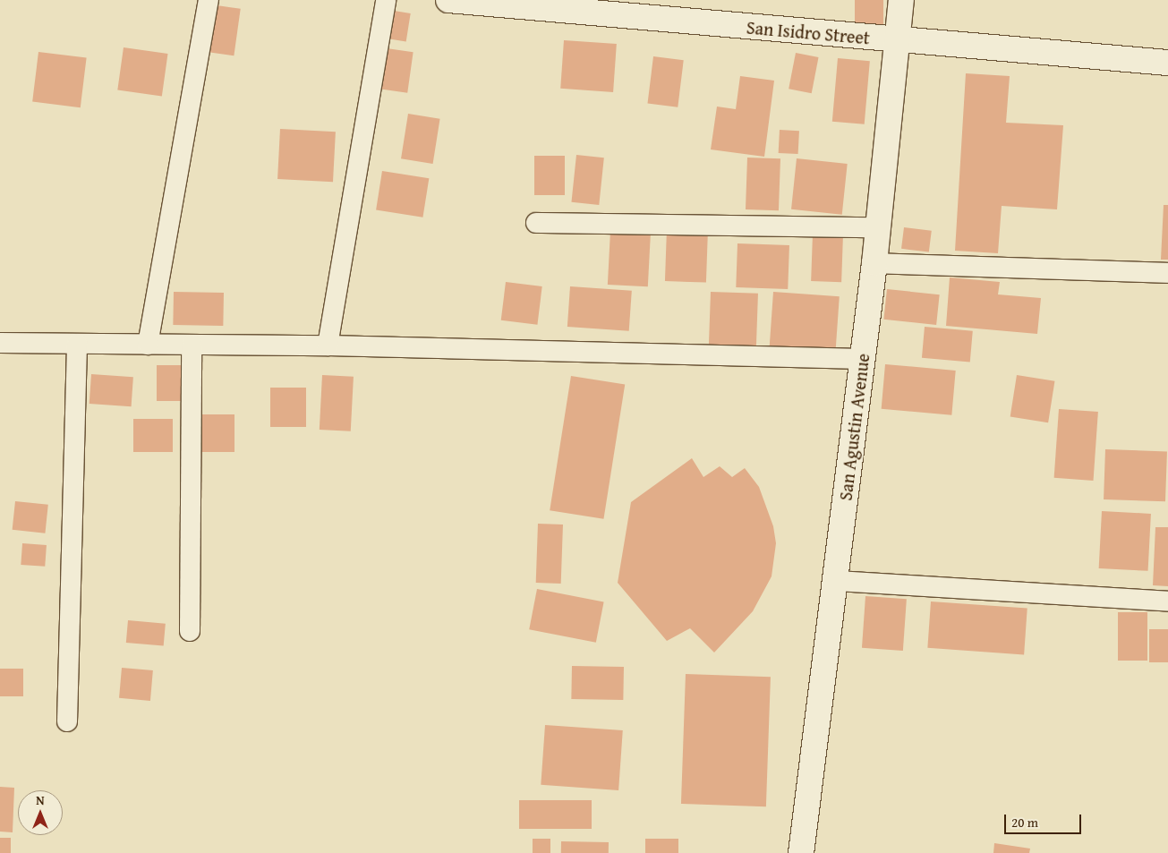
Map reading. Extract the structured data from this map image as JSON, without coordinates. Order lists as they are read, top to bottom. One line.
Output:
{"streets":{"street":["San Isidro Street","San Agustin Avenue"]},"crossings":[["San Isidro Street","San Agustin Avenue"]],"scale_bar":"20 m","north":"top"}
